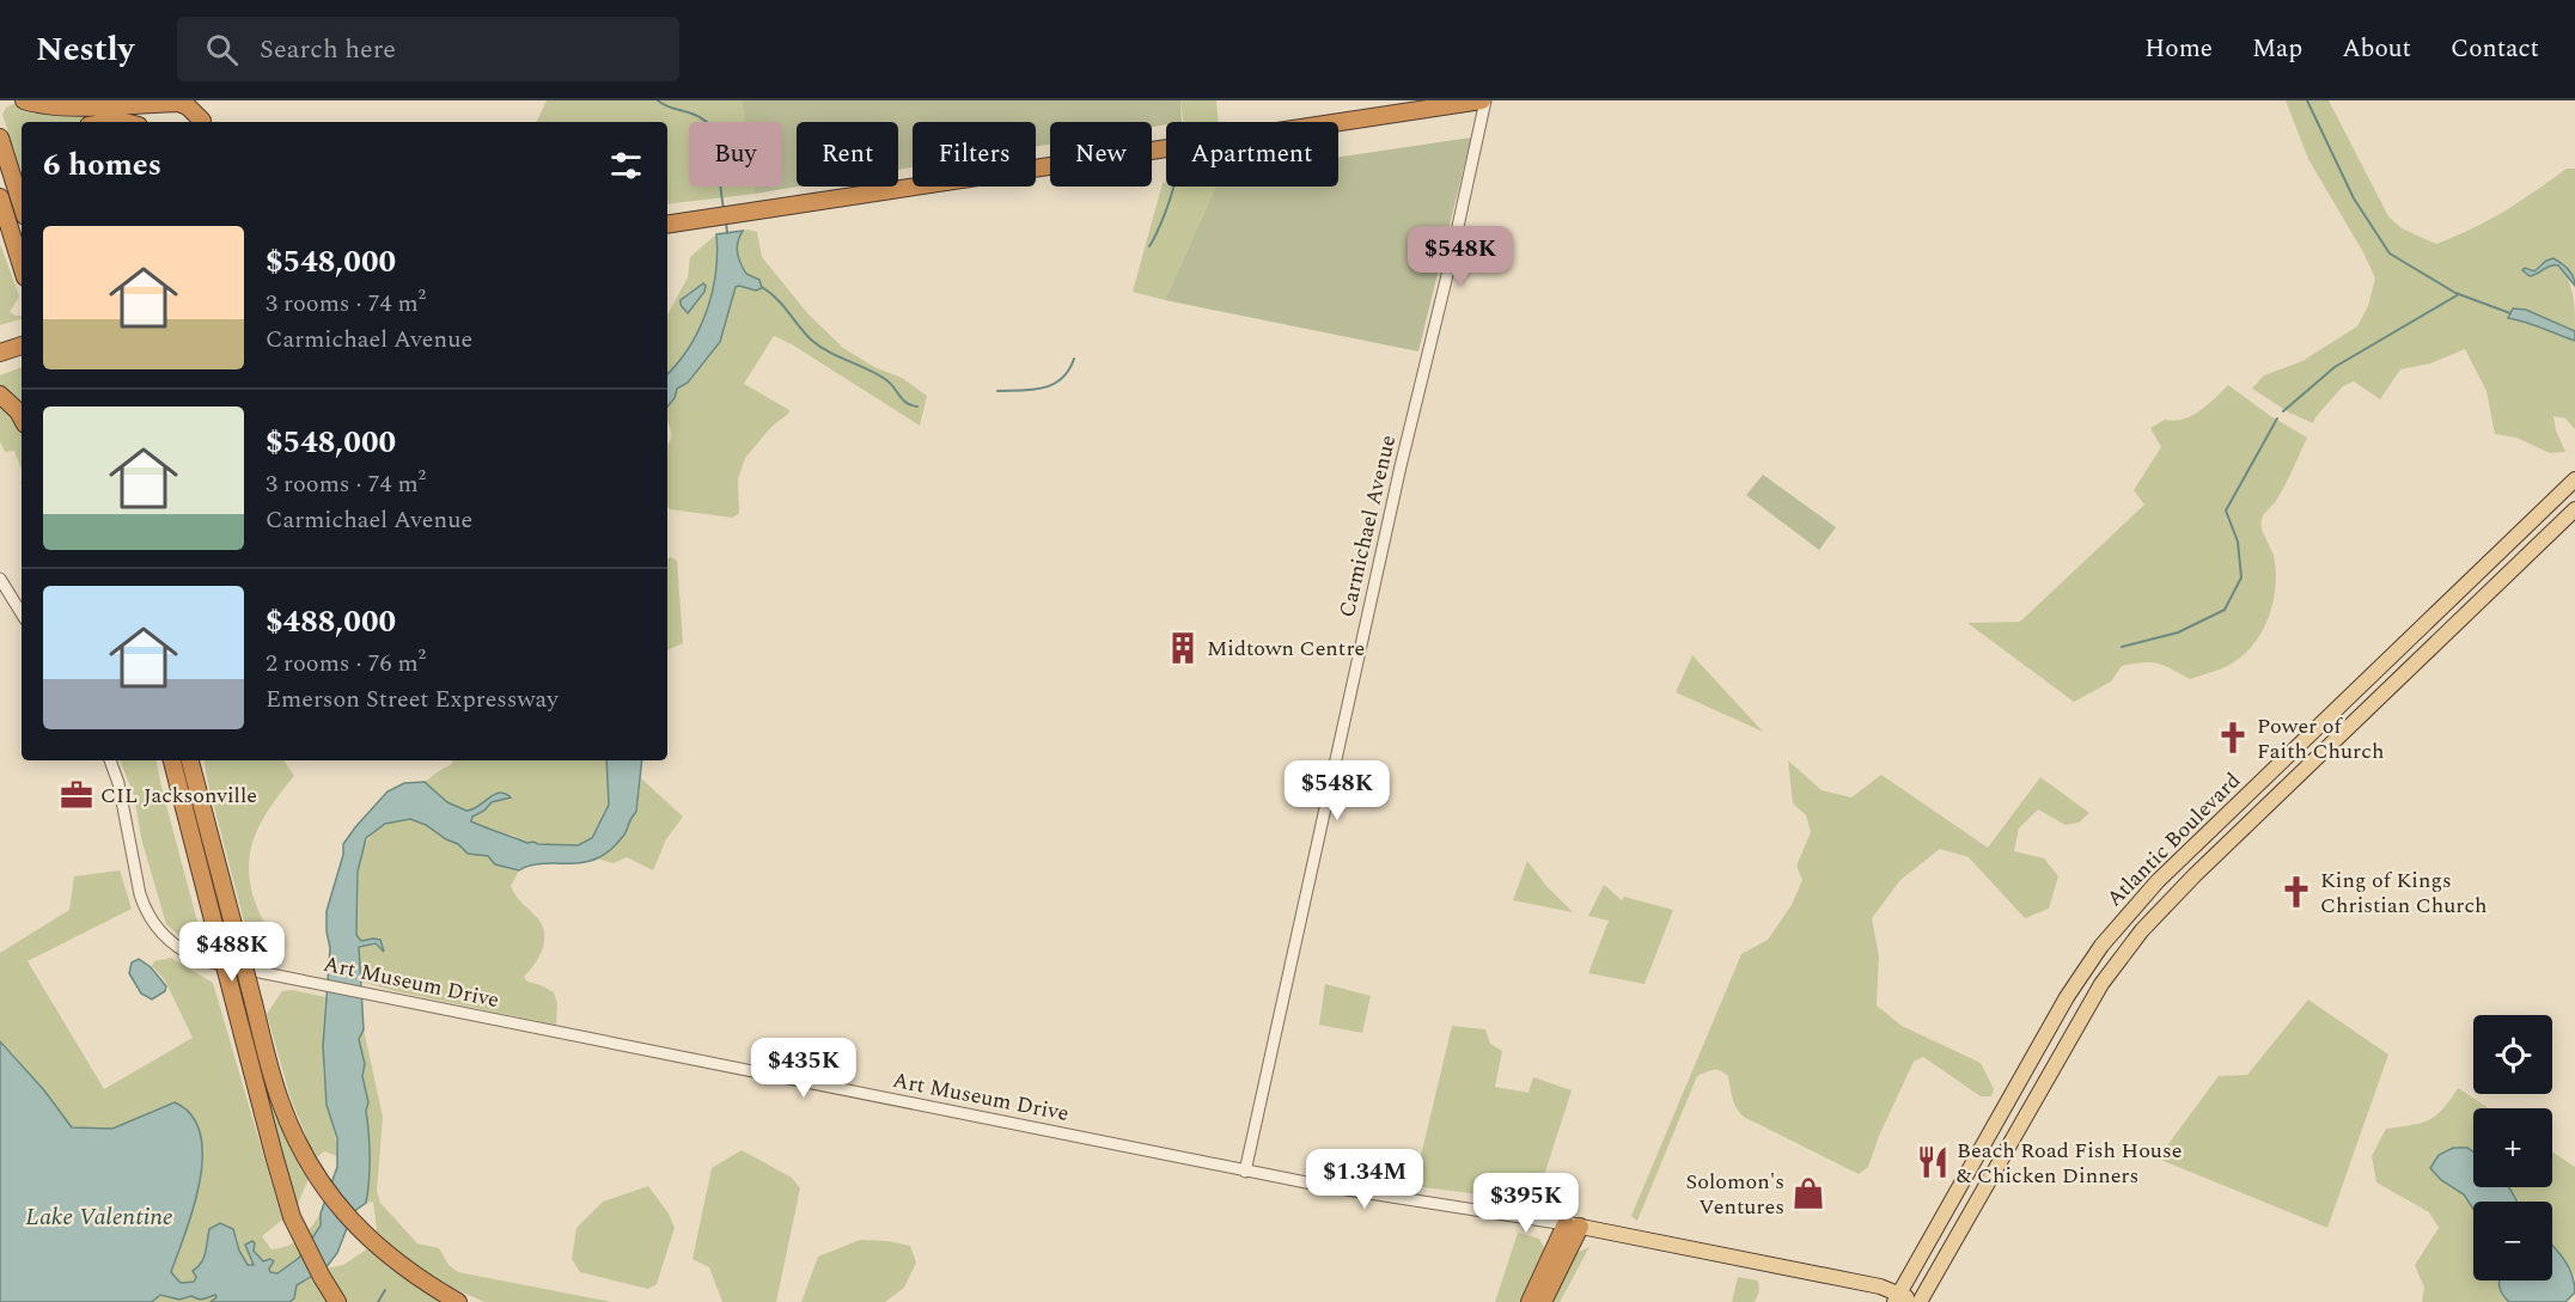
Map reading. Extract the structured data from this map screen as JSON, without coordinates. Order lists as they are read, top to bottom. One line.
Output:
{"streets":{"main road":["Atlantic Boulevard","Art Museum Drive"],"street":["Carmichael Avenue"]},"crossings":[["Carmichael Avenue","Art Museum Drive"],["Atlantic Boulevard","Art Museum Drive"]],"water":["Lake Valentine"],"places":{"building":["Midtown Centre"],"church":["Power of Faith Church","King of Kings Christian Church"],"office":["CIL Jacksonville"],"restaurant":["Beach Road Fish House & Chicken Dinners"],"shop":["Solomon's Ventures"]},"page":{"header":"Nestly","search":"Search here","nav":["Home","Map","About","Contact"],"chip":["Buy","Rent","Filters","New","Apartment"],"heading":"6 homes","list":[{"name":"$548,000","note":"3 rooms · 74 m² · Carmichael Avenue"},{"name":"$548,000","note":"3 rooms · 74 m² · Carmichael Avenue"},{"name":"$488,000","note":"2 rooms · 76 m² · Emerson Street Expressway"}],"price":["$548K","$548K","$488K","$435K","$1.34M","$395K"],"map_buttons":["+","−"]}}
